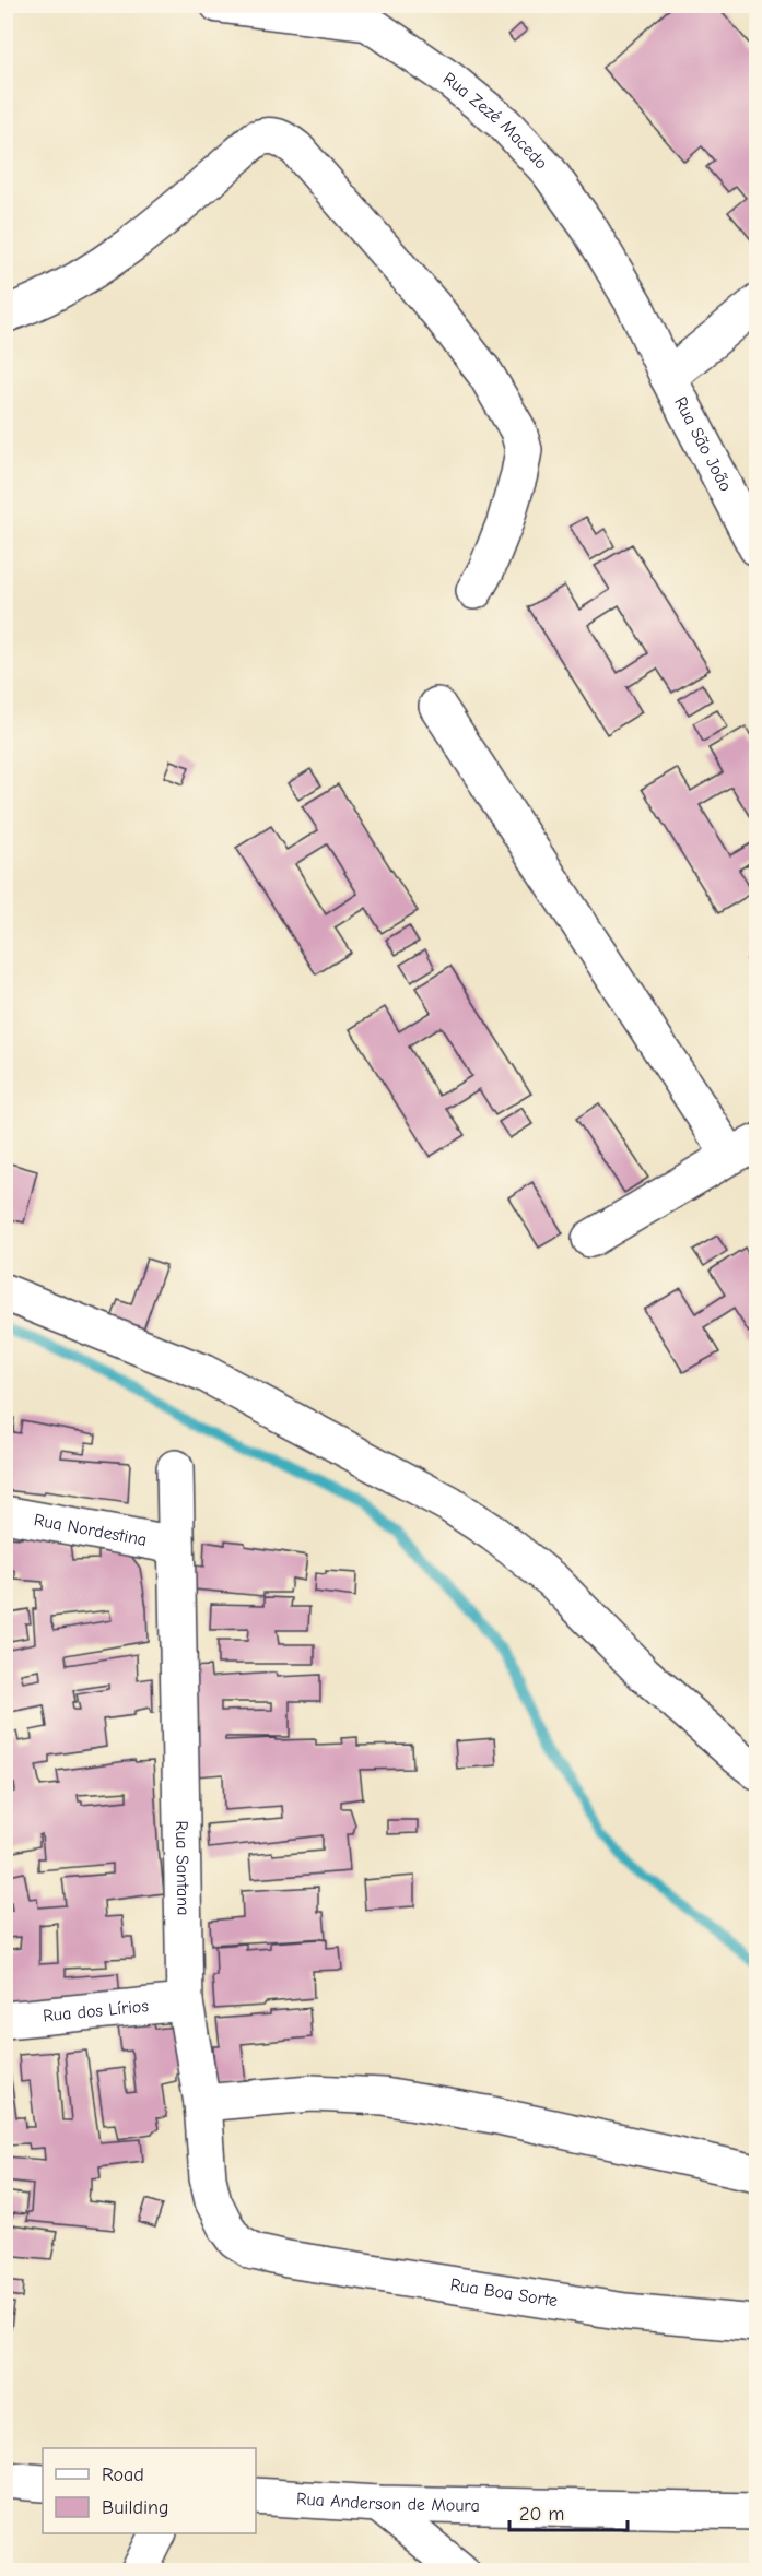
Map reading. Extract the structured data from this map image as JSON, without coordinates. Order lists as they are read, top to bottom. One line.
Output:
{"streets":{"street":["Rua Zezé Macedo","Rua São João","Rua Nordestina","Rua Santana","Rua dos Lírios","Rua Boa Sorte","Rua Anderson de Moura"]},"crossings":[["Rua Zezé Macedo","Rua São João"],["Rua Nordestina","Rua Santana"],["Rua Santana","Rua dos Lírios"],["Rua Santana","Rua Boa Sorte"]],"legend":["Road","Building"],"scale_bar":"20 m"}
